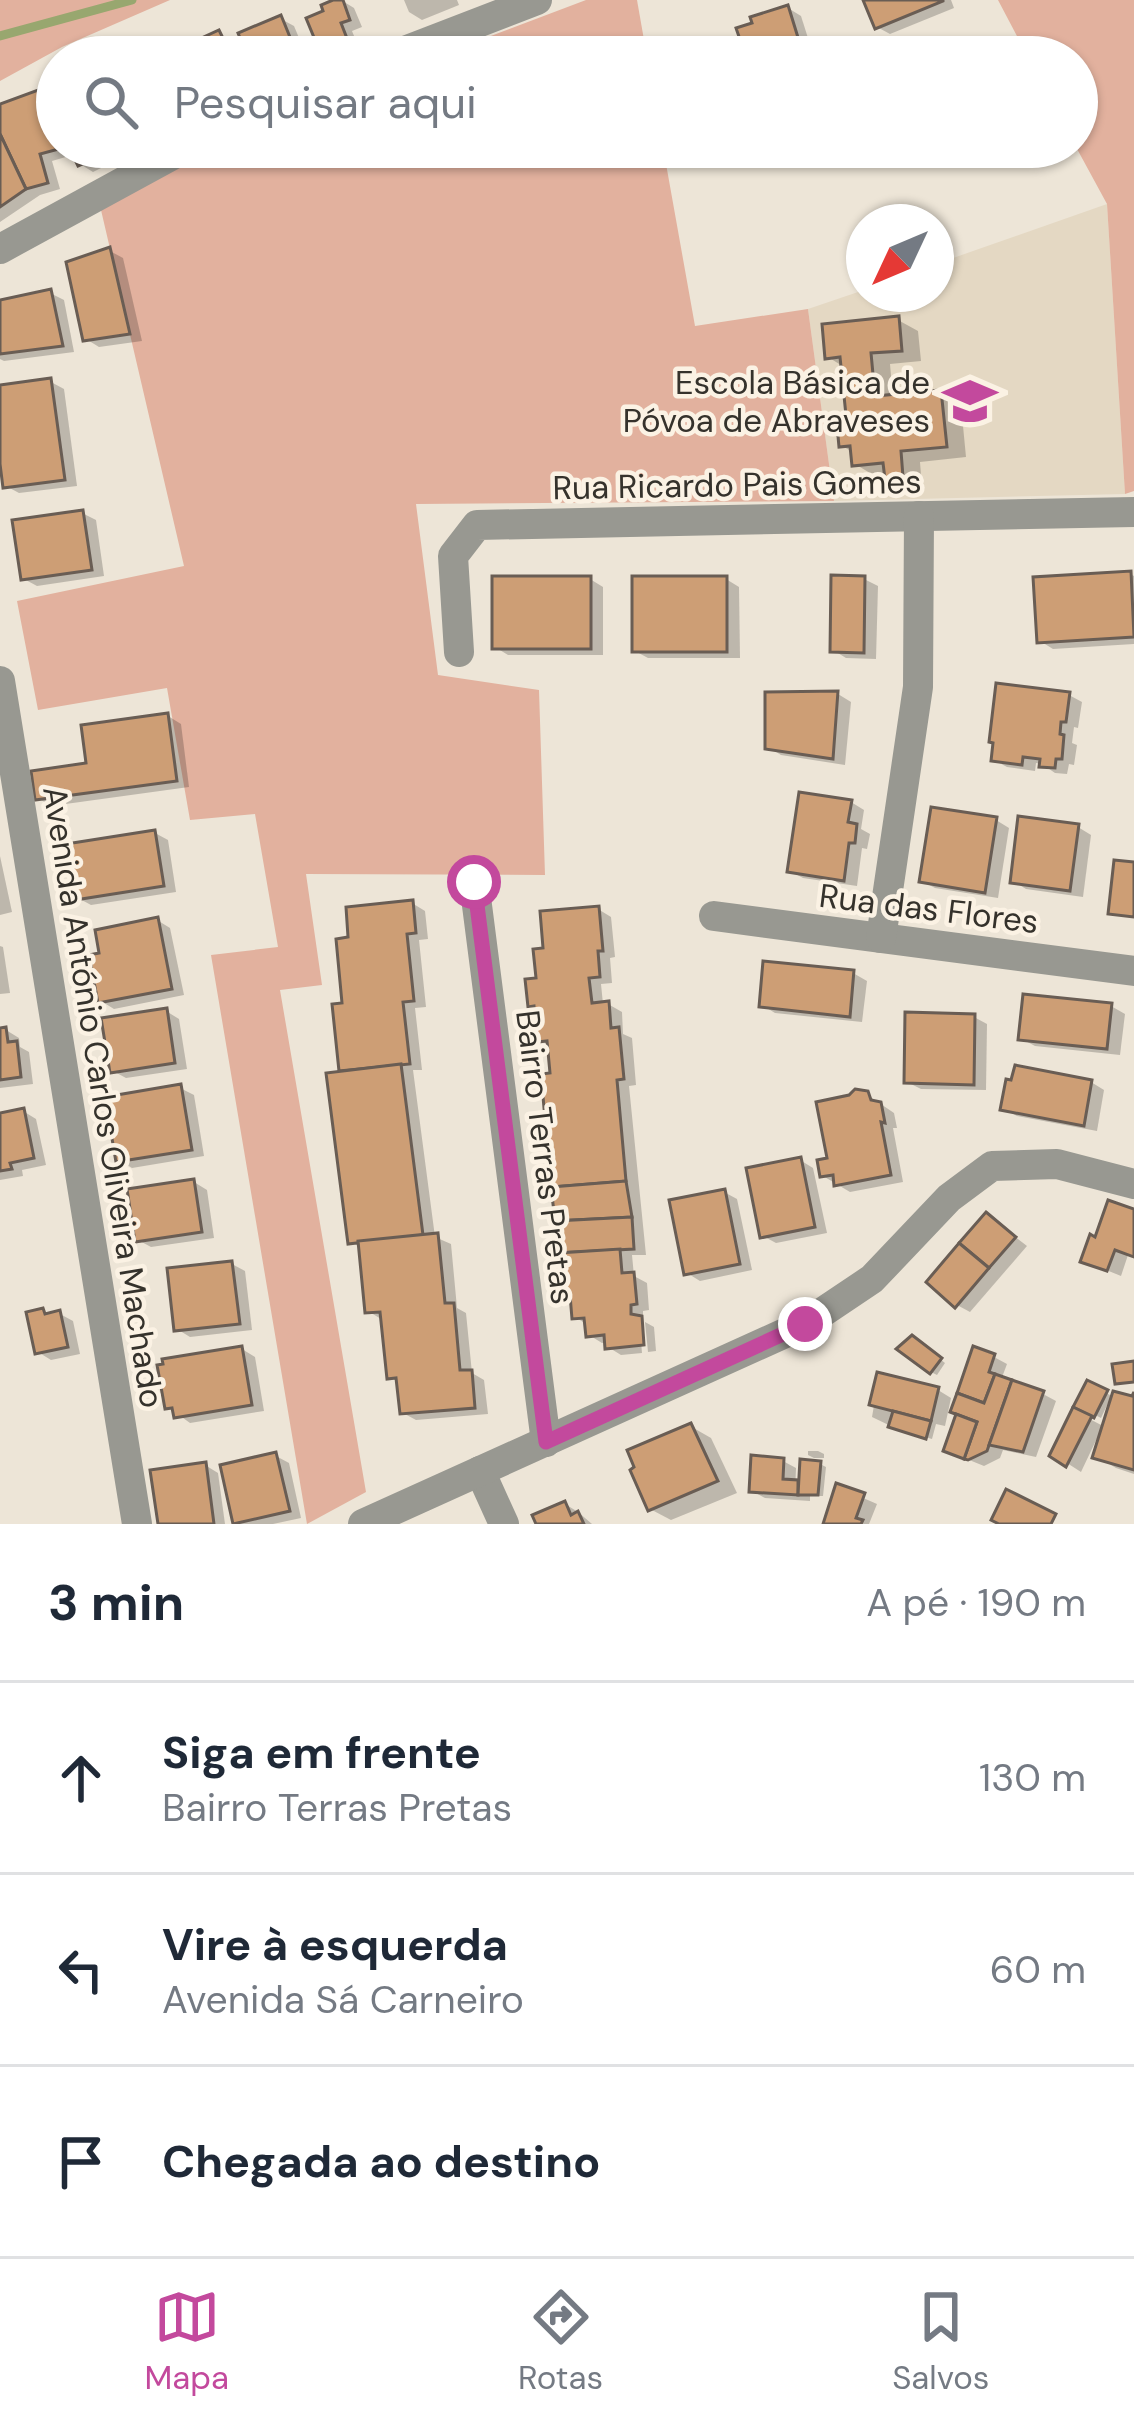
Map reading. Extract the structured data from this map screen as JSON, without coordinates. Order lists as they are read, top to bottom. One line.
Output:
{"streets":{"street":["Rua Ricardo Pais Gomes","Rua das Flores","Avenida António Carlos Oliveira Machado","Bairro Terras Pretas"]},"places":{"school or university":["Escola Básica de Póvoa de Abraveses"]},"north":"bottom left","page":{"search":"Pesquisar aqui","heading":["3 min","A pé · 190 m"],"list":[["Siga em frente","Bairro Terras Pretas","130 m"],["Vire à esquerda","Avenida Sá Carneiro","60 m"],"Chegada ao destino"],"nav":["Mapa","Rotas","Salvos"]}}
